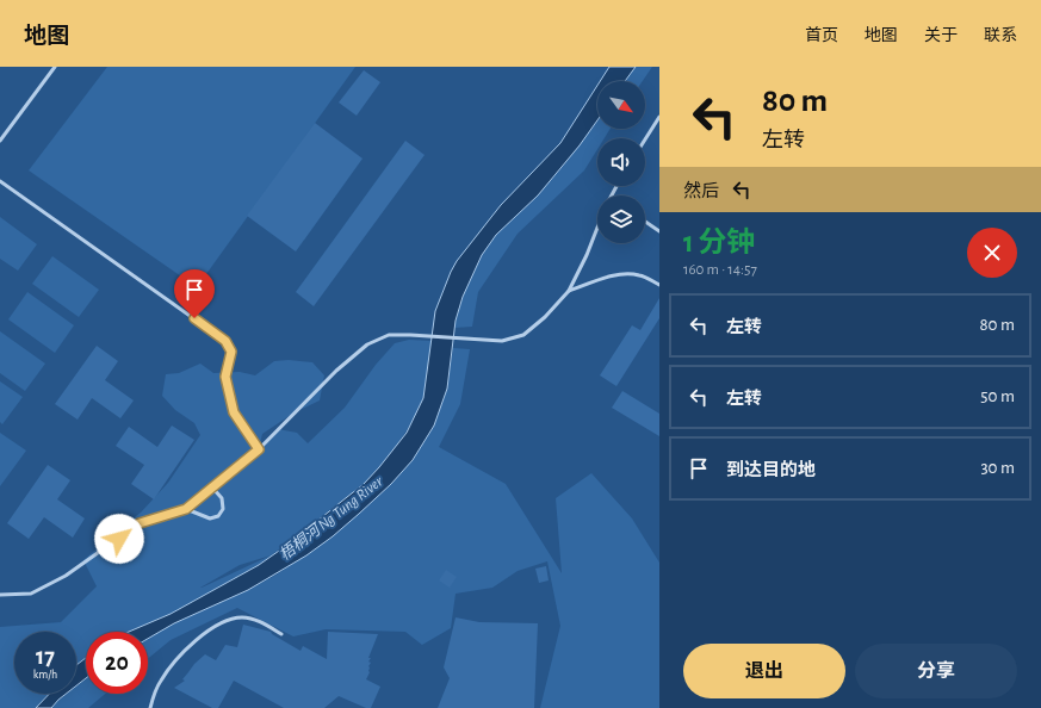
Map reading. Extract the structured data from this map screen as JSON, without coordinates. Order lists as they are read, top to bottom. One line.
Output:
{"water":["梧桐河 Ng Tung River"],"north":"bottom right","page":{"header":"地图","nav":["首页","地图","关于","联系"],"turn":["80 m","左转"],"then":"然后","heading":["1 分钟","160 m · 14:57"],"list":[{"name":"左转","value":"80 m"},{"name":"左转","value":"50 m"},{"name":"到达目的地","value":"30 m"}],"speed":"17 km/h","limit":"20","buttons":["退出","分享"]}}
